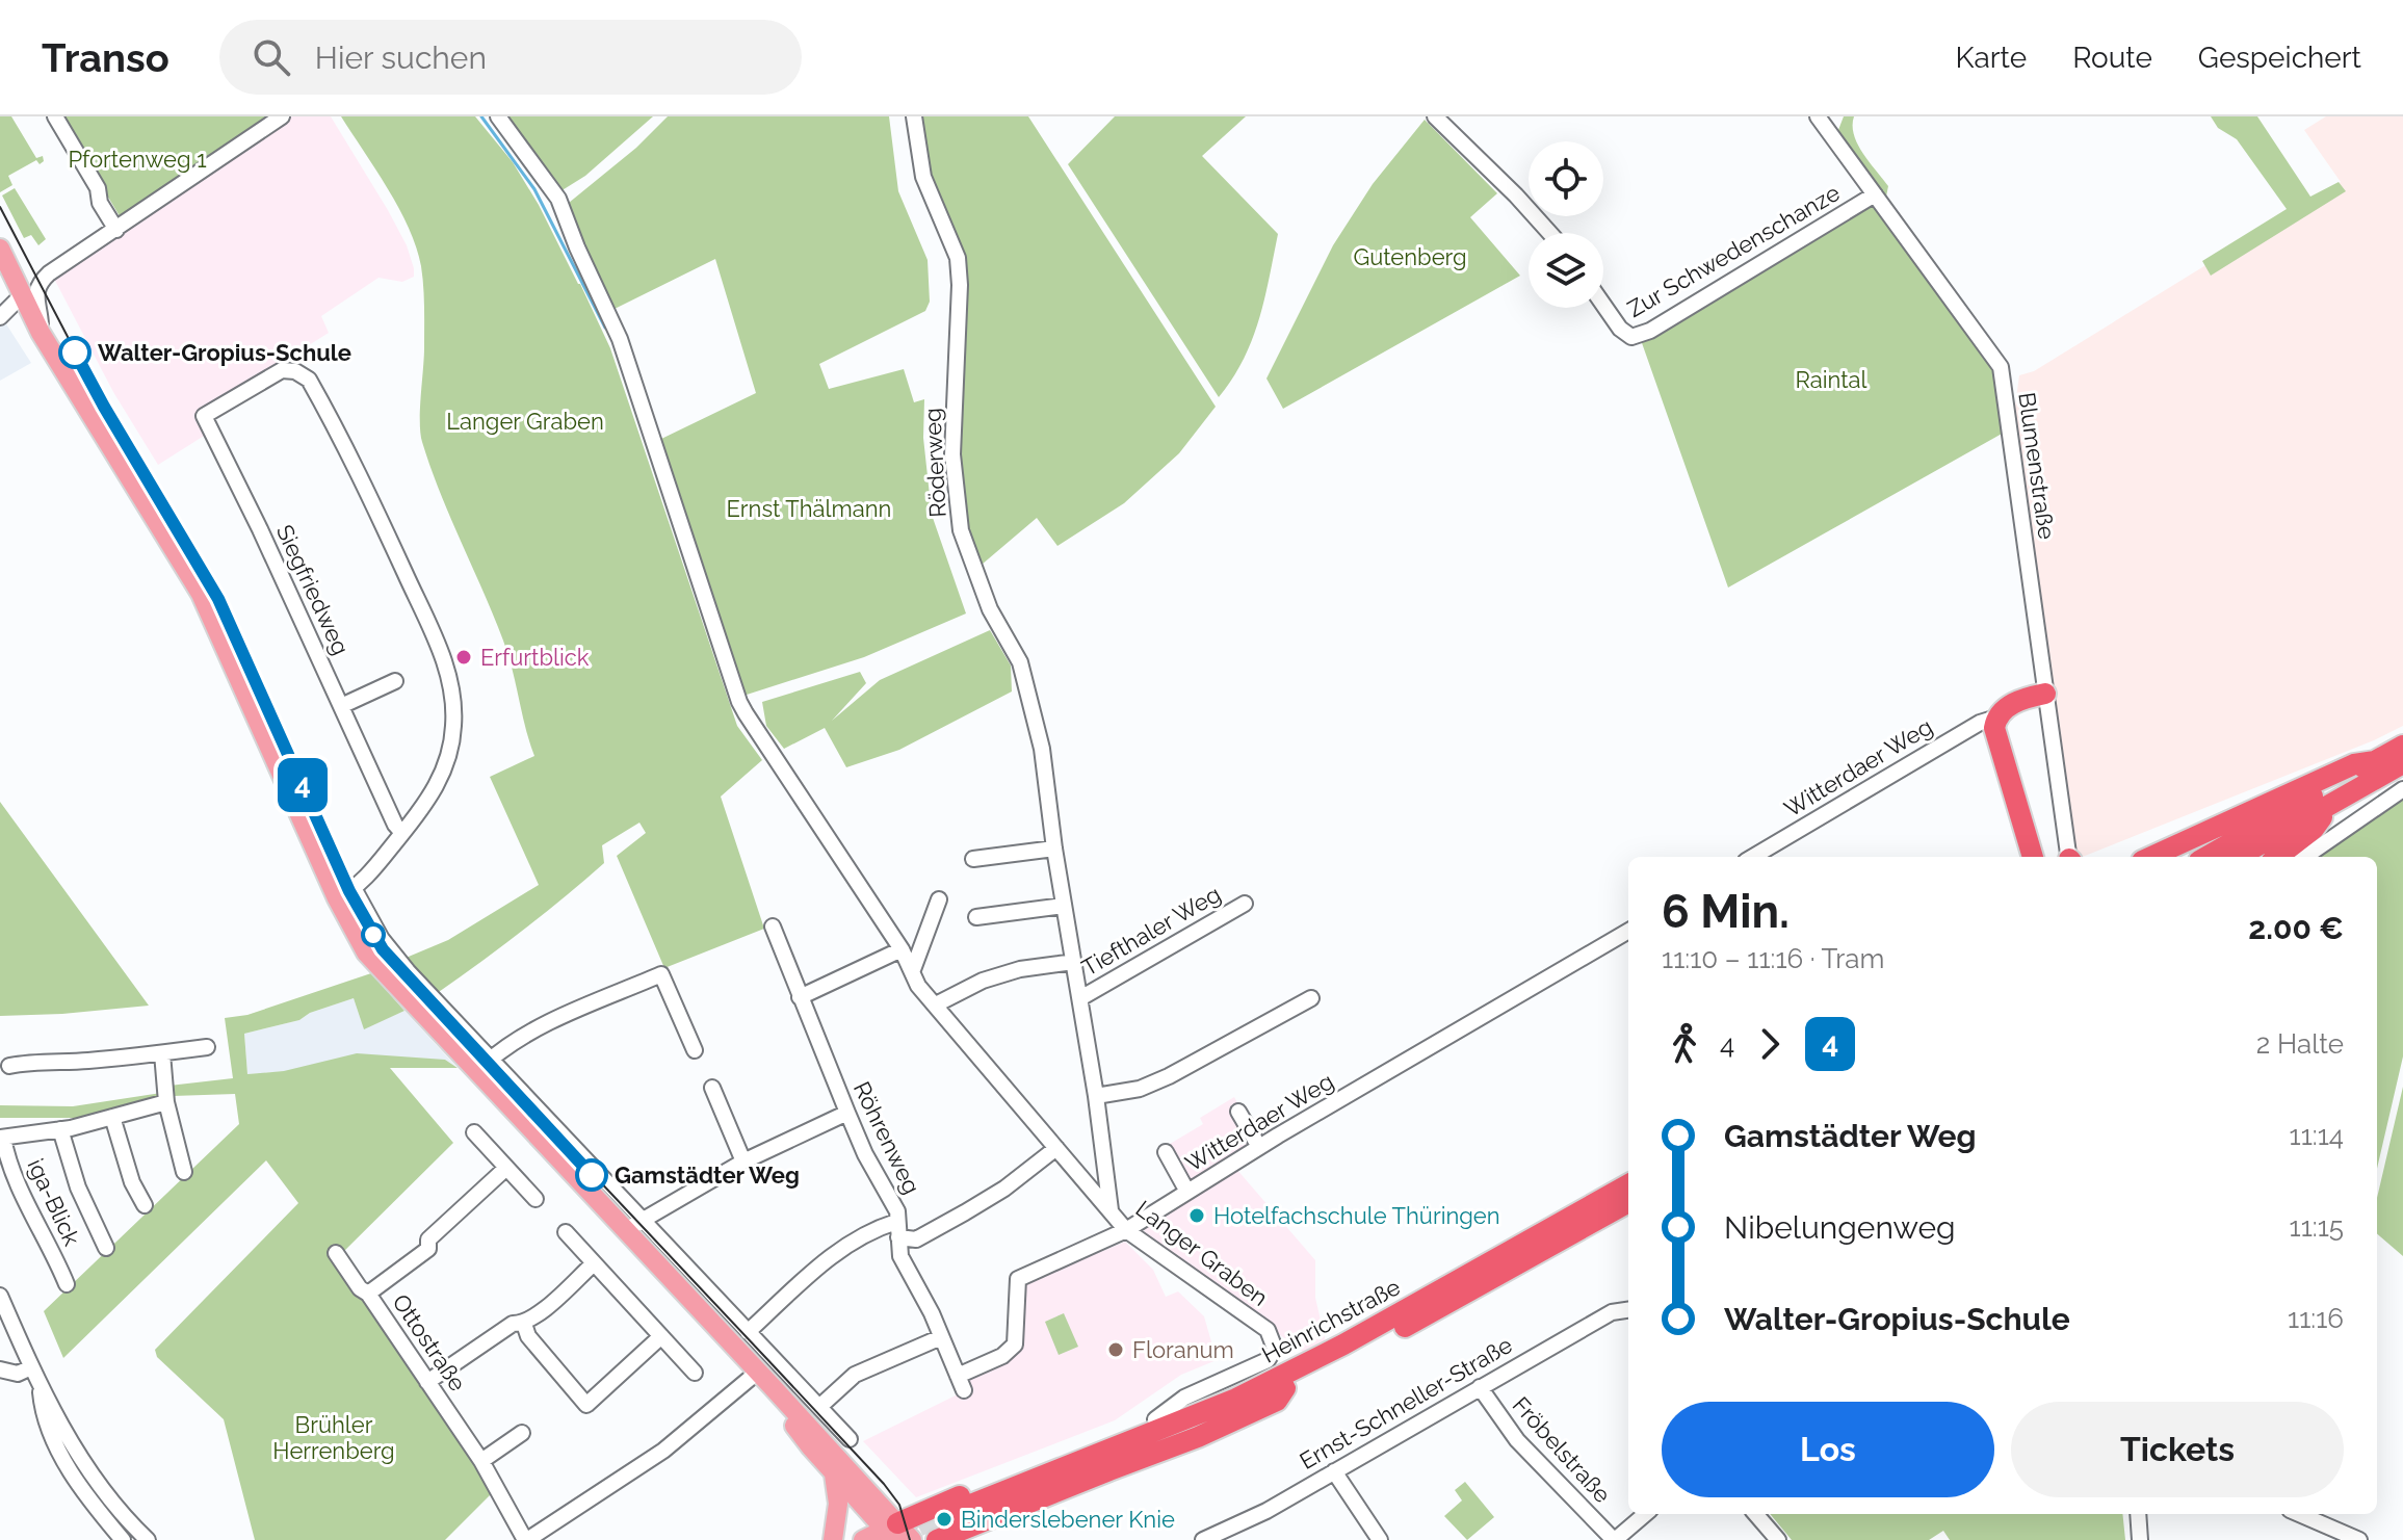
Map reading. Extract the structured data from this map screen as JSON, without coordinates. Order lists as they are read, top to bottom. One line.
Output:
{"streets":{"highway":["Heinrichstraße"],"street":["Zur Schwedenschanze","Röderweg","Blumenstraße","Siegfriedweg","Witterdaer Weg","Tiefthaler Weg","Röhrenweg","iga-Blick","Langer Graben","Ottostraße","Ernst-Schneller-Straße","Fröbelstraße"]},"crossings":[["Zur Schwedenschanze","Blumenstraße"],["Röderweg","Tiefthaler Weg"],["Röderweg","Langer Graben"],["Witterdaer Weg","Röhrenweg"],["Witterdaer Weg","Langer Graben"],["Ernst-Schneller-Straße","Fröbelstraße"]],"parks":["Pfortenweg 1","Gutenberg","Raintal","Langer Graben","Ernst Thälmann","Brühler Herrenberg"],"places":["Walter-Gropius-Schule","Erfurtblick","Gamstädter Weg","Hotelfachschule Thüringen","Floranum","Binderslebener Knie"],"lines":["tram line 4"],"page":{"header":"Transo","search":"Hier suchen","nav":["Karte","Route","Gespeichert"],"on_map":"4","heading":["6 Min.","11:10 – 11:16 · Tram","2.00 €"],"legs":["4","4","2 Halte"],"list":[{"name":"Gamstädter Weg","value":"11:14"},{"name":"Nibelungenweg","value":"11:15"},{"name":"Walter-Gropius-Schule","value":"11:16"}],"buttons":["Los","Tickets"]}}
